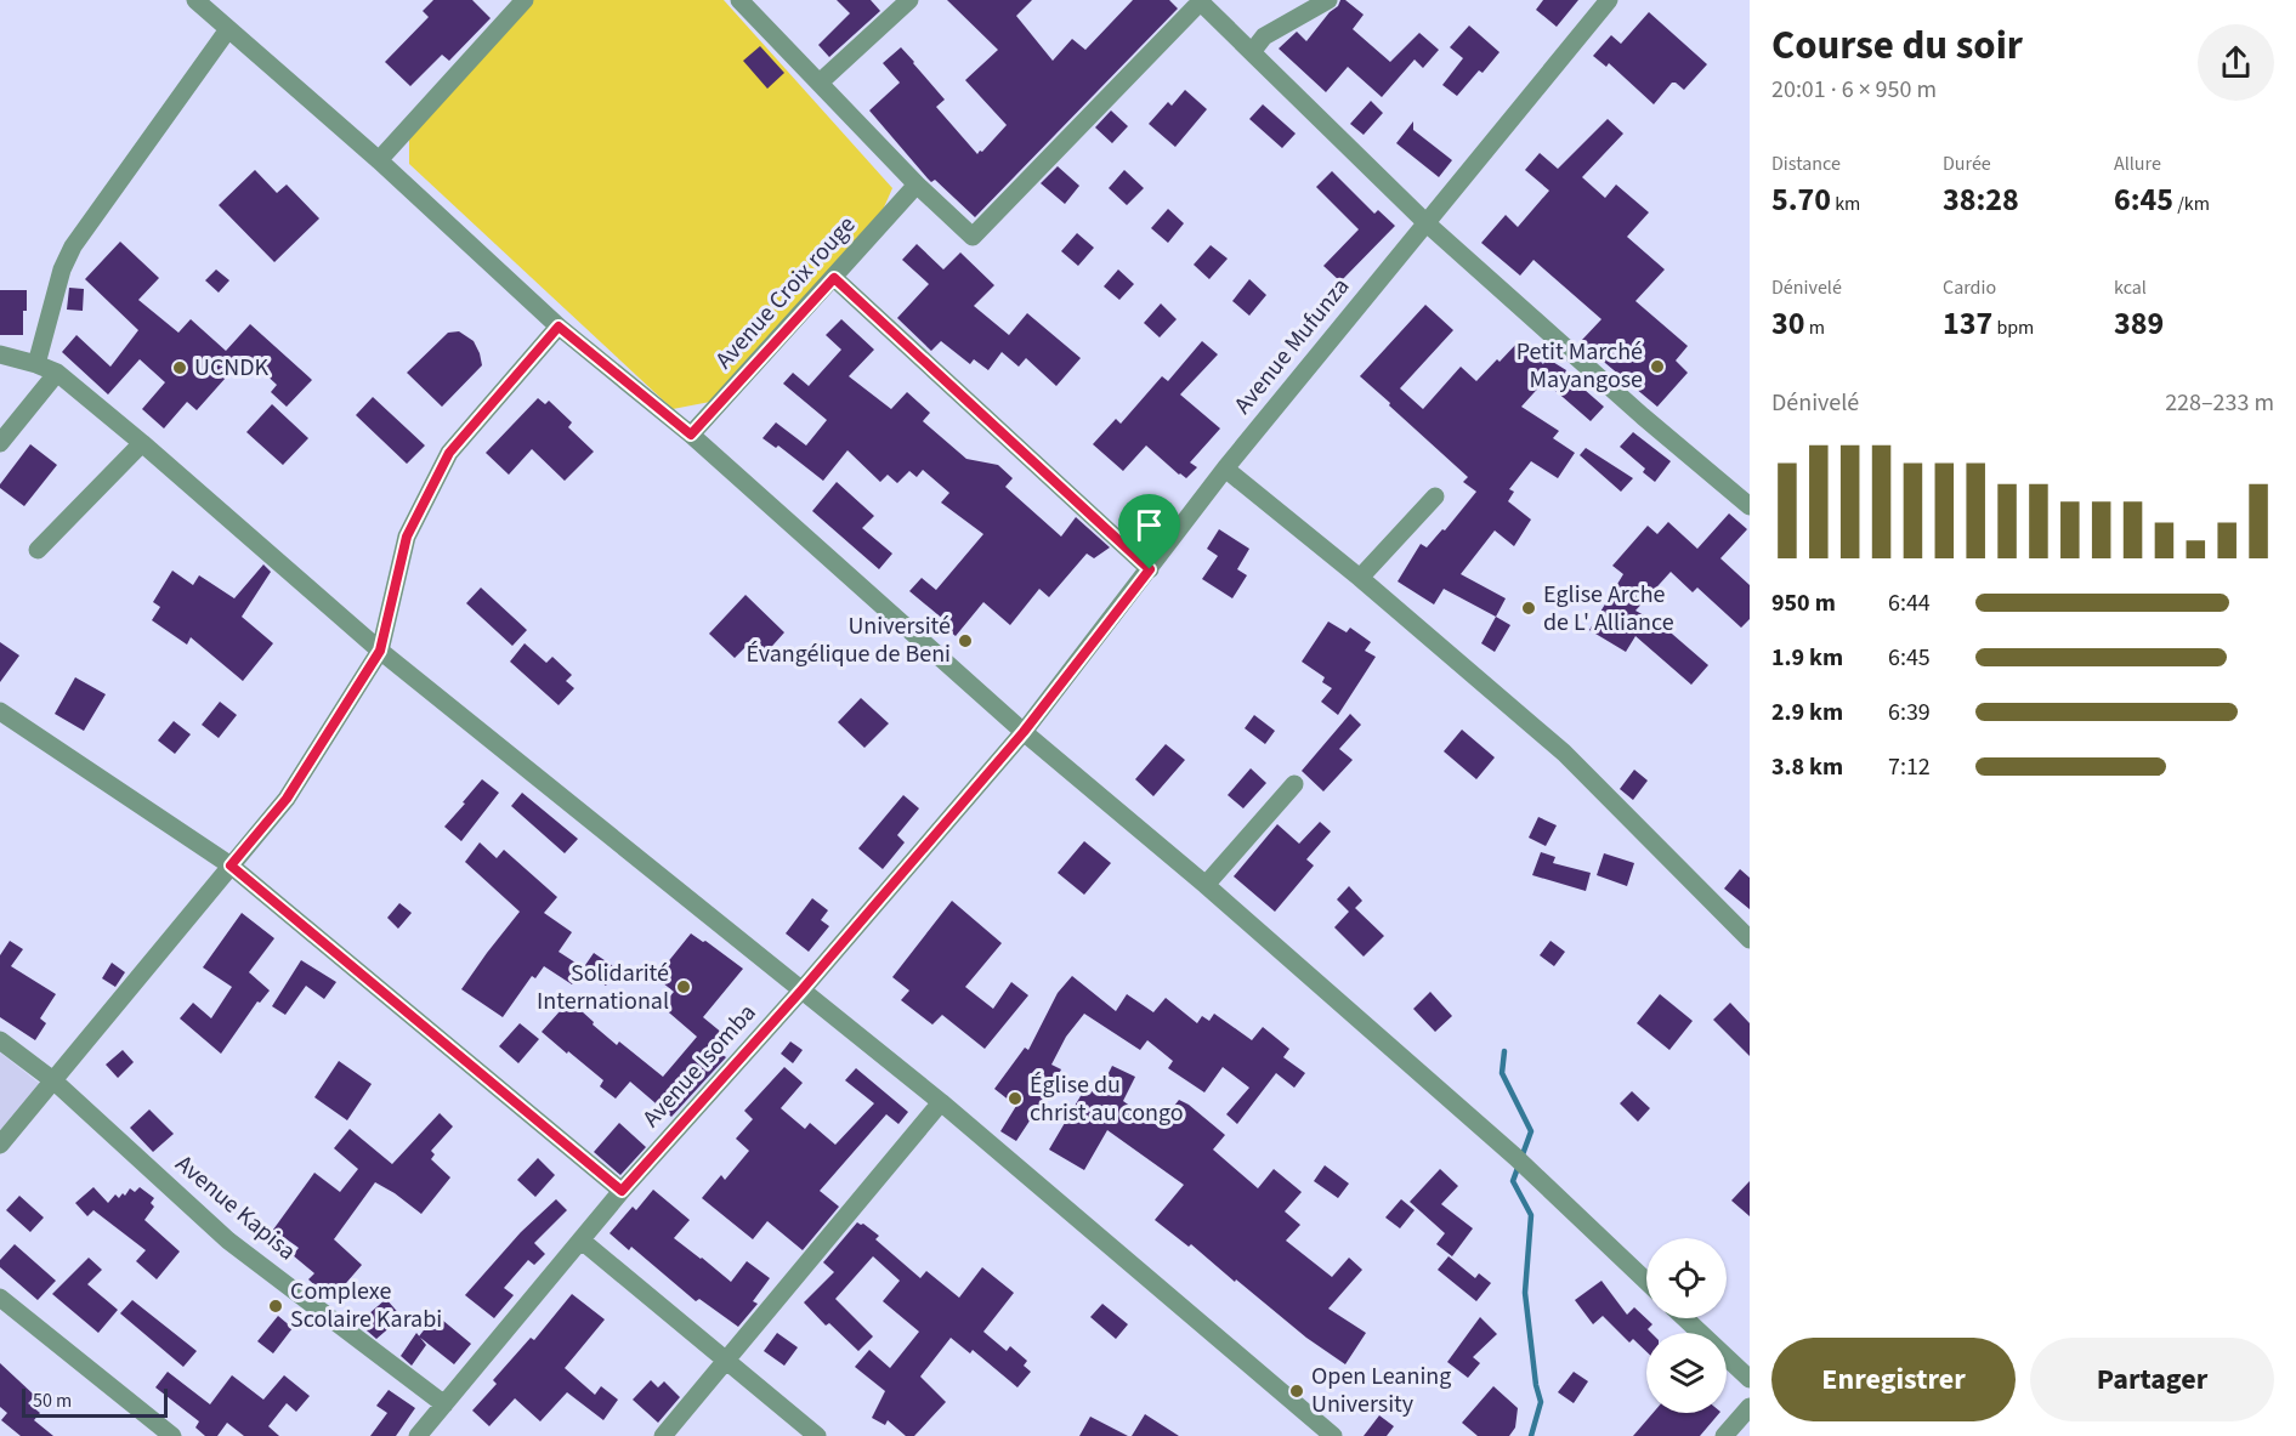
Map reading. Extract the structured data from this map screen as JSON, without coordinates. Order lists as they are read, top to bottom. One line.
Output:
{"streets":{"street":["Avenue Croix rouge","Avenue Mufunza","Avenue Isomba","Avenue Kapisa"]},"crossings":[["Avenue Mufunza","Avenue Isomba"],["Avenue Isomba","Avenue Kapisa"]],"places":["Petit Marché Mayangose","UCNDK","Eglise Arche de L' Alliance","Université Évangélique de Beni","Solidarité International","Église du christ au congo","Complexe Scolaire Karabi","Open Leaning University"],"scale_bar":"50 m","page":{"heading":["Course du soir","20:01 · 6 × 950 m"],"stats":[["Distance","5.70 km"],["Durée","38:28"],["Allure","6:45 /km"],["Dénivelé","30 m"],["Cardio","137 bpm"],["kcal","389"]],"chart":["Dénivelé","228–233 m"],"list":[{"name":"950 m","note":"6:44"},{"name":"1.9 km","note":"6:45"},{"name":"2.9 km","note":"6:39"},{"name":"3.8 km","note":"7:12"}],"buttons":["Enregistrer","Partager"],"scale":"50 m"}}
